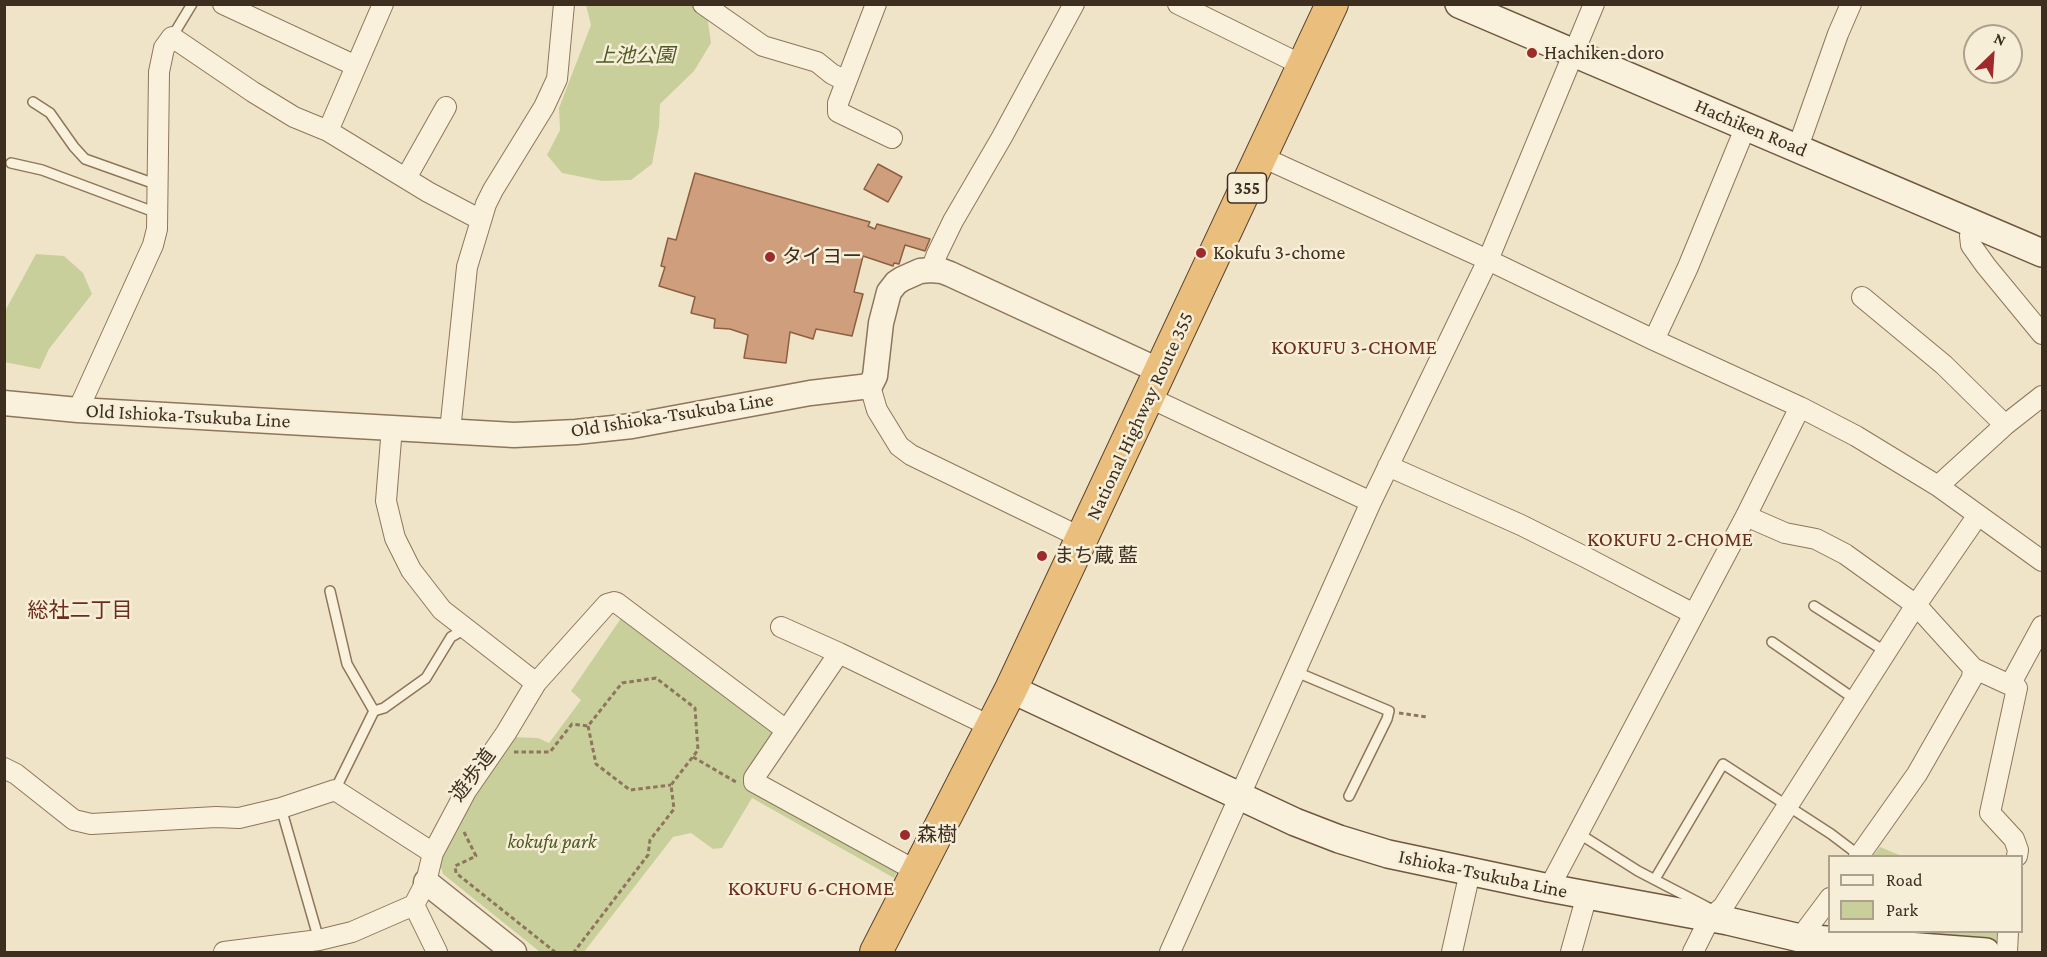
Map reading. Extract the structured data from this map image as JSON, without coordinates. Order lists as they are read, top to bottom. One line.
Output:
{"streets":{"highway":["355","National Highway Route 355"],"main road":["Hachiken Road","Ishioka-Tsukuba Line"],"street":["Old Ishioka-Tsukuba Line"],"path":["遊歩道"]},"crossings":[["National Highway Route 355","Ishioka-Tsukuba Line"]],"districts":["KOKUFU 3-CHOME","KOKUFU 2-CHOME","総社二丁目","KOKUFU 6-CHOME"],"parks":["上池公園","kokufu park"],"places":["Hachiken-doro","Kokufu 3-chome","タイヨー","まち蔵 藍","森樹"],"legend":["Road","Park"],"north":"top right"}
